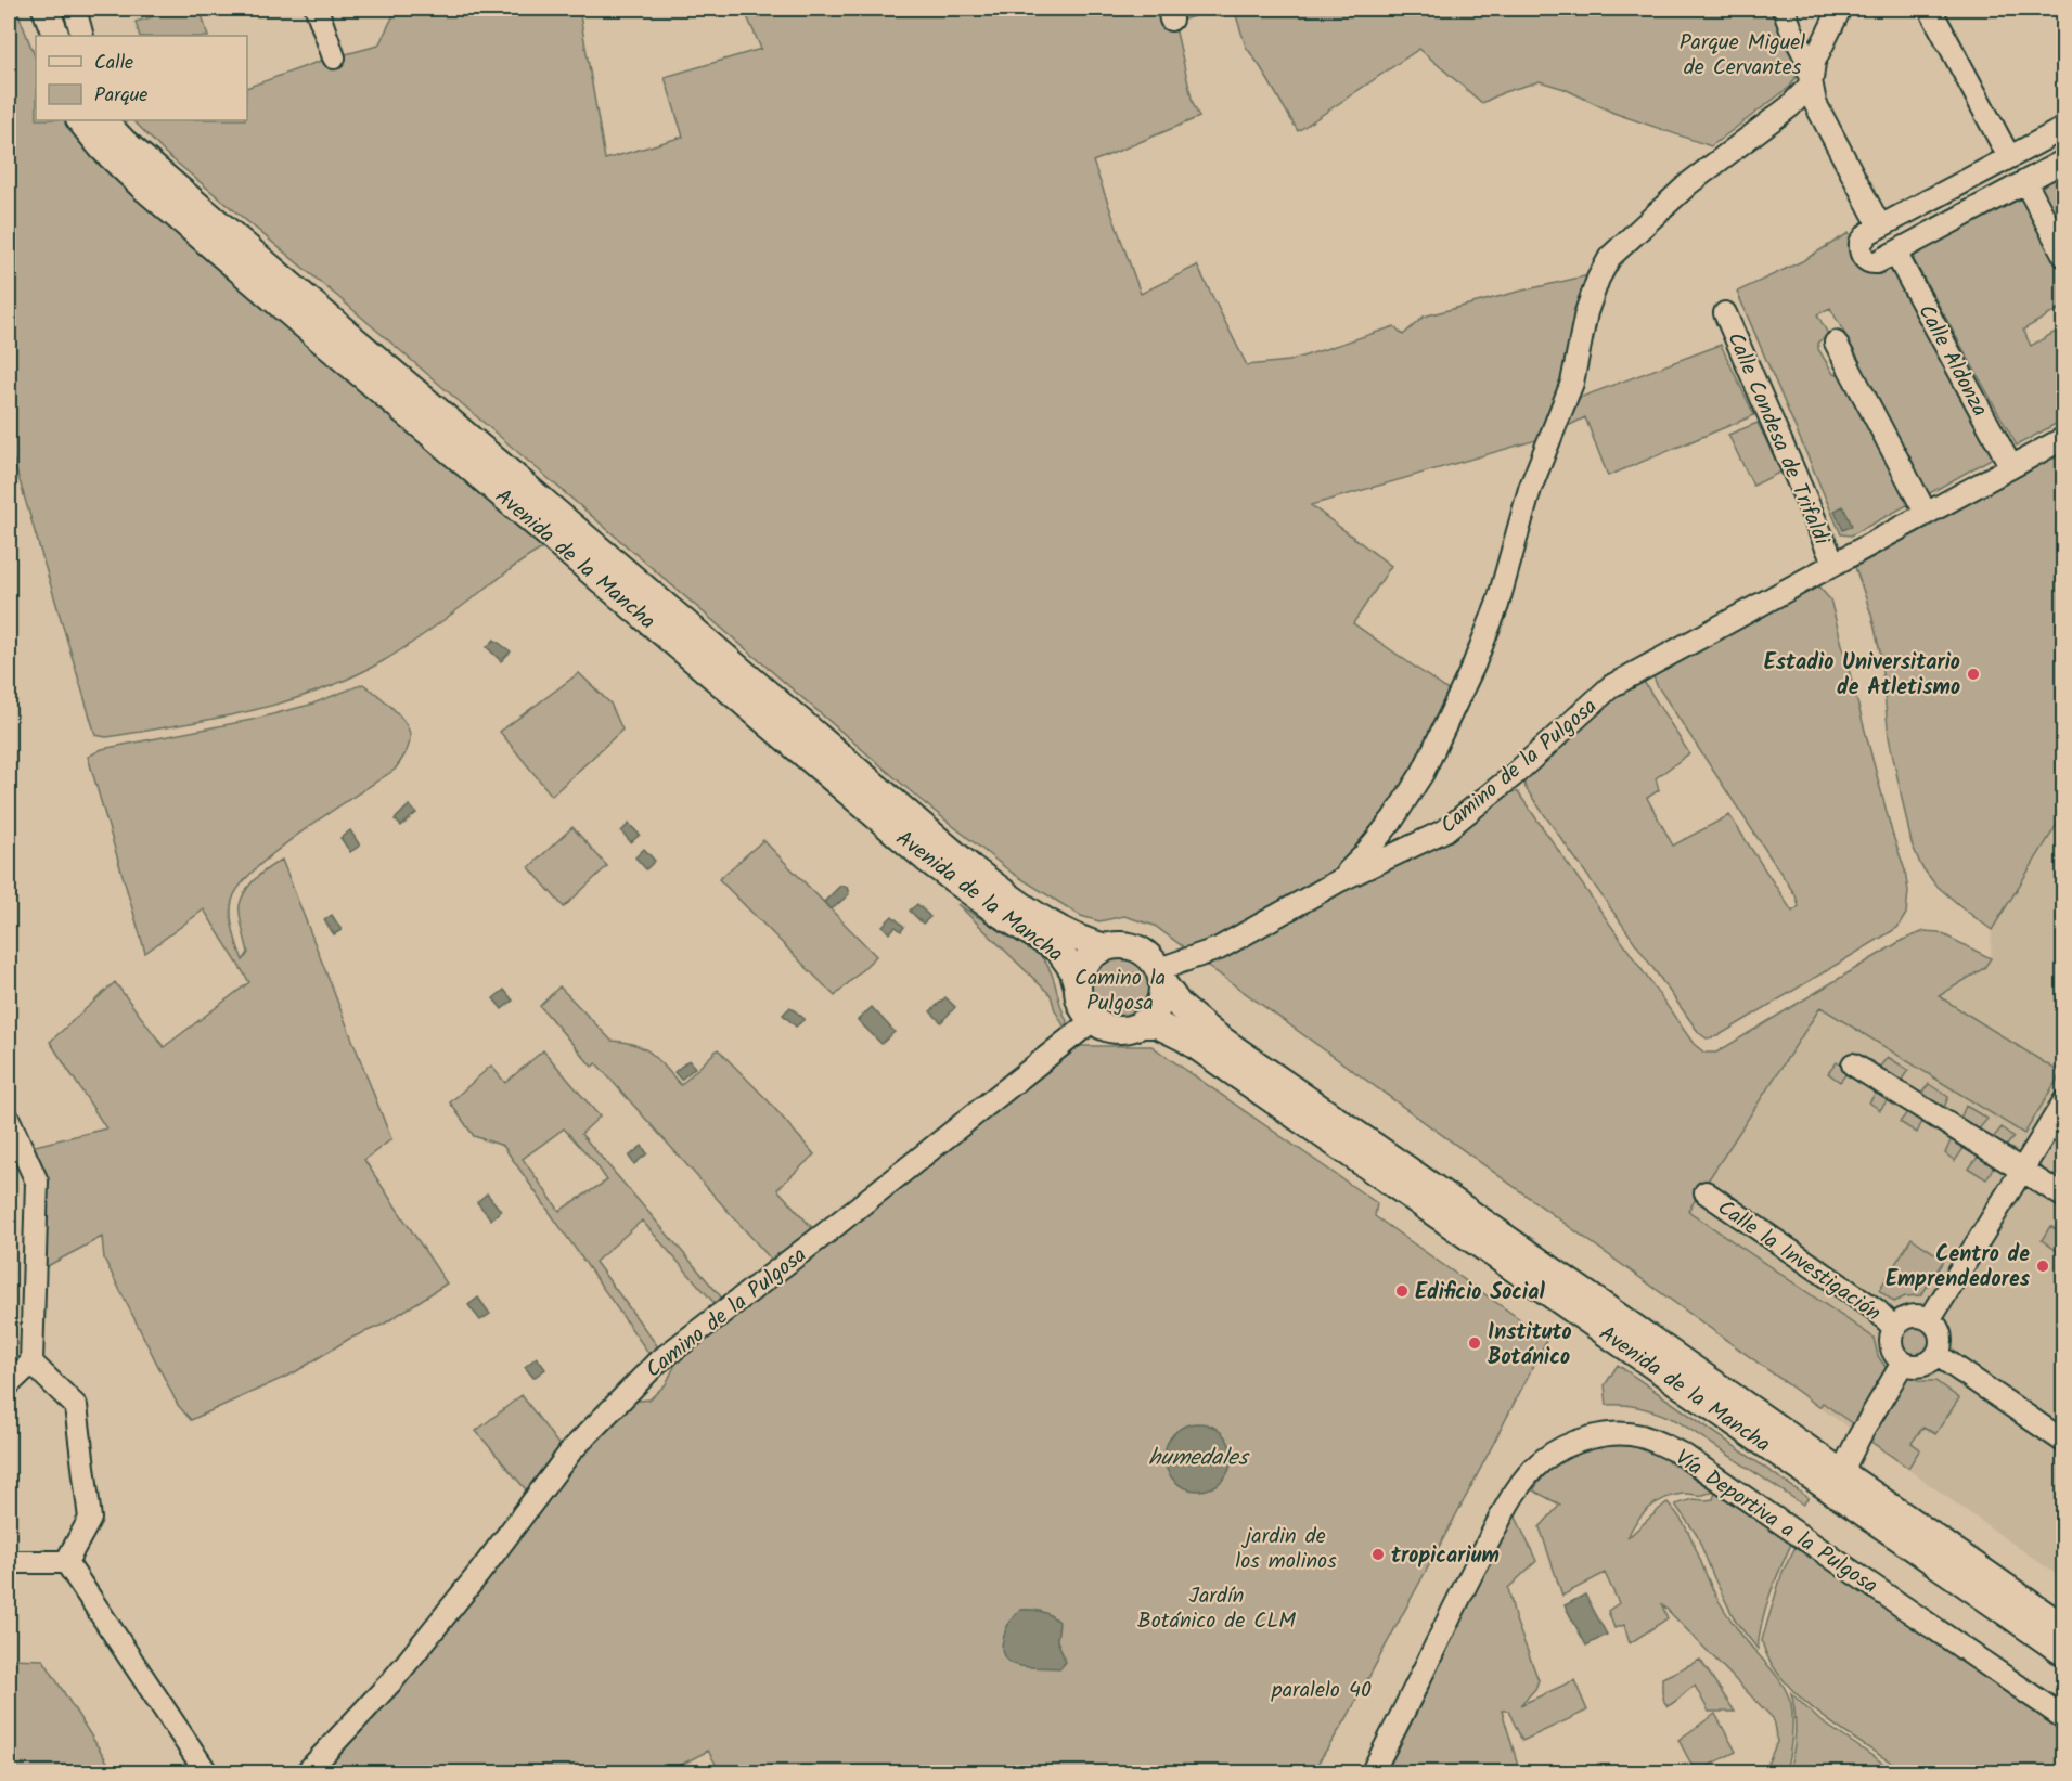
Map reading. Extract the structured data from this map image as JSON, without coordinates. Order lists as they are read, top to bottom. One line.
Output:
{"streets":{"main road":["Avenida de la Mancha"],"street":["Calle Aldonza","Calle Condesa de Trifaldi","Camino de la Pulgosa","Calle la Investigación","Vía Deportiva a la Pulgosa"]},"crossings":[["Calle Aldonza","Camino de la Pulgosa"],["Calle Condesa de Trifaldi","Camino de la Pulgosa"],["Avenida de la Mancha","Camino de la Pulgosa"]],"water":["humedales"],"parks":["Parque Miguel de Cervantes","Camino la Pulgosa","jardin de los molinos","Jardín Botánico de CLM","paralelo 40"],"places":["Estadio Universitario de Atletismo","Centro de Emprendedores","Edificio Social","Instituto Botánico","tropicarium"],"legend":["Calle","Parque"]}
